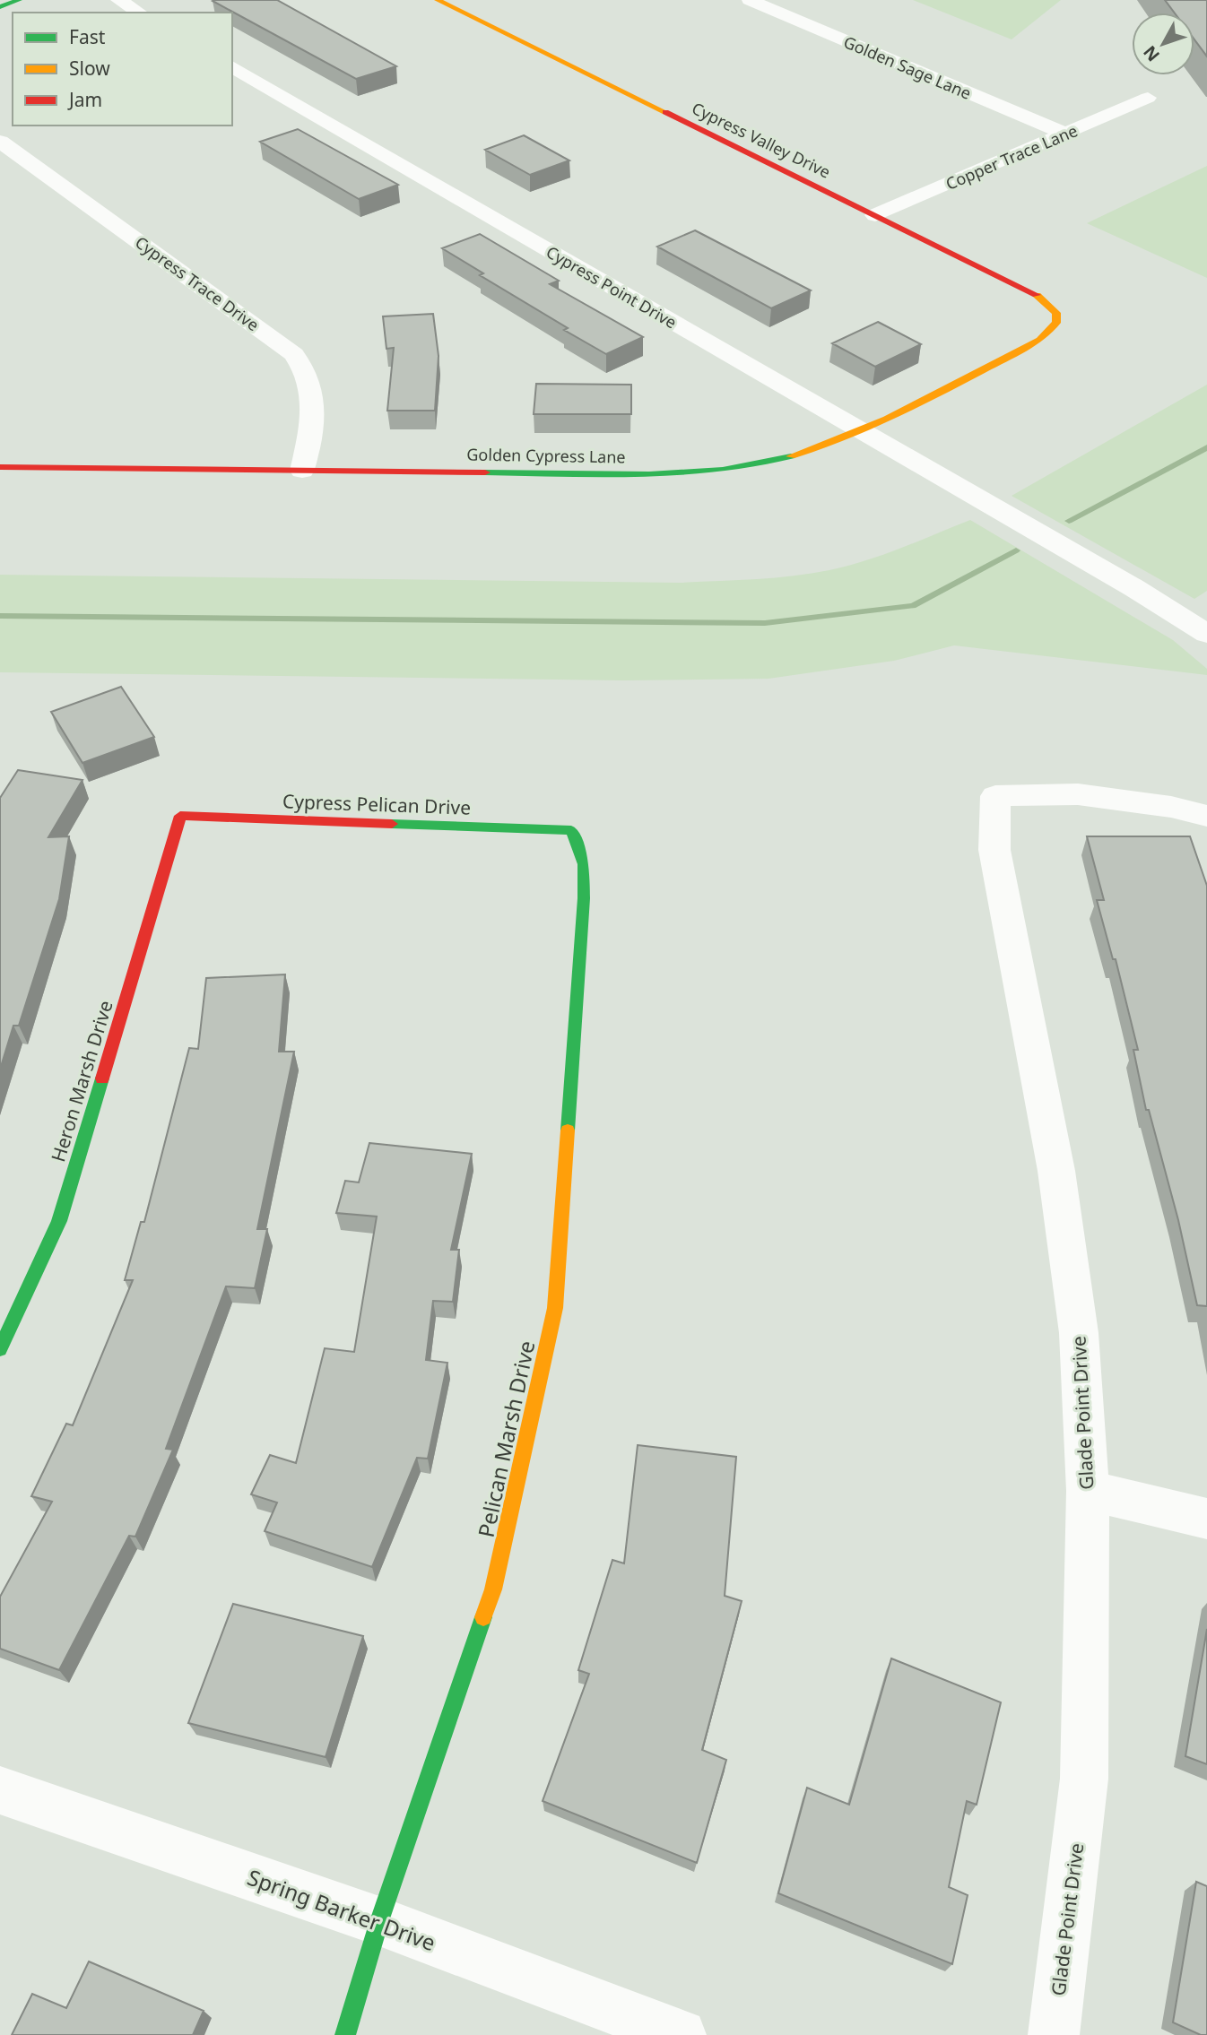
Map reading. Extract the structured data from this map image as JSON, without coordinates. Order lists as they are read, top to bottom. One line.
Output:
{"streets":{"street":["Golden Sage Lane","Cypress Valley Drive","Copper Trace Lane","Cypress Trace Drive","Cypress Point Drive","Golden Cypress Lane","Cypress Pelican Drive","Heron Marsh Drive","Glade Point Drive","Pelican Marsh Drive","Spring Barker Drive"]},"crossings":[["Golden Sage Lane","Copper Trace Lane"],["Cypress Valley Drive","Copper Trace Lane"],["Cypress Valley Drive","Golden Cypress Lane"],["Cypress Trace Drive","Golden Cypress Lane"],["Cypress Point Drive","Golden Cypress Lane"],["Cypress Pelican Drive","Heron Marsh Drive"],["Cypress Pelican Drive","Pelican Marsh Drive"],["Pelican Marsh Drive","Spring Barker Drive"]],"legend":["Fast","Slow","Jam"],"north":"bottom left"}
